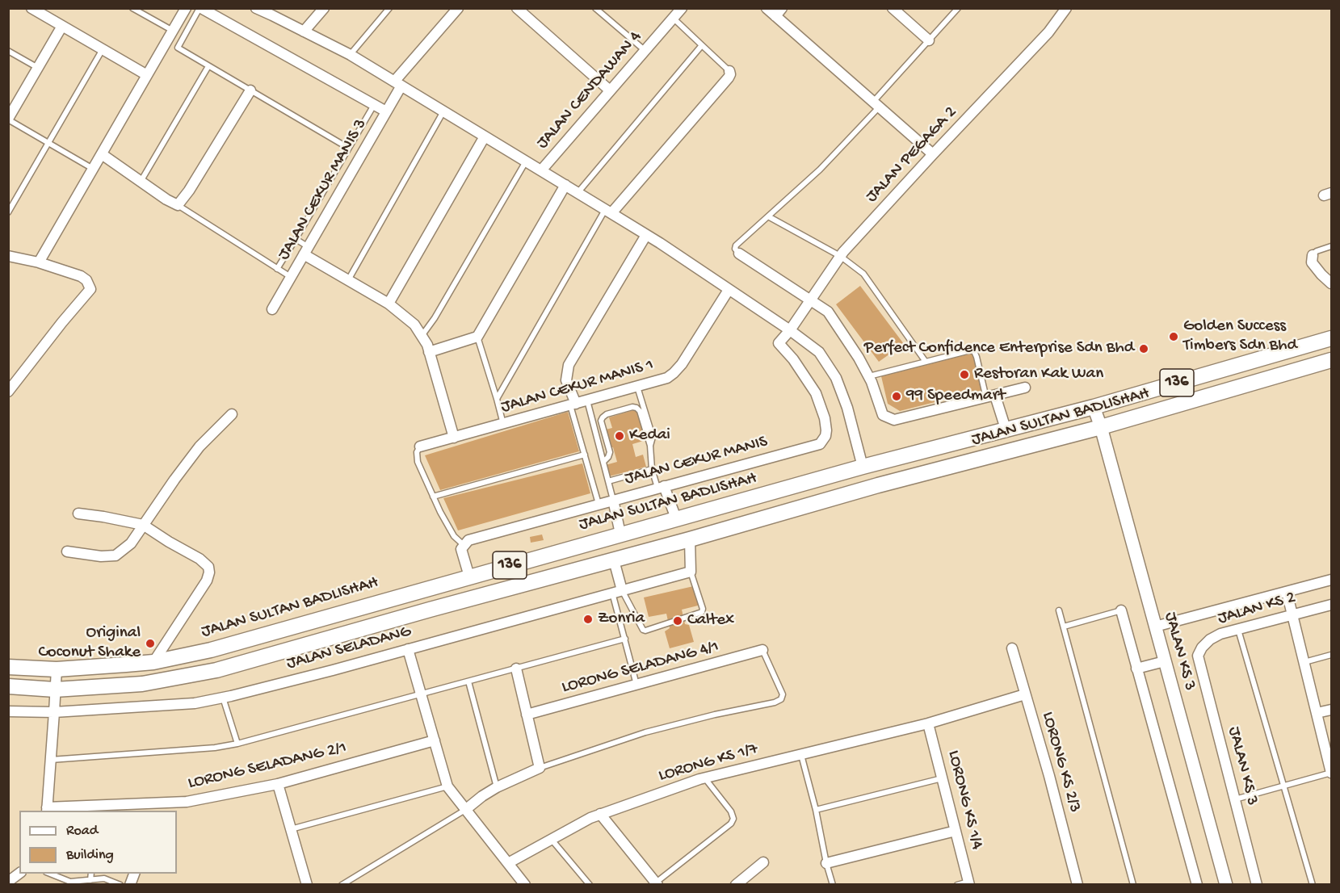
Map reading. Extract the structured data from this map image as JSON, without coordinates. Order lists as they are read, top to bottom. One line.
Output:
{"streets":{"main road":["136","JALAN SULTAN BADLISHAH"],"street":["JALAN CENDAWAN 4","JALAN PEGAGA 2","JALAN CEKUR MANIS 3","JALAN CEKUR MANIS 1","JALAN CEKUR MANIS","JALAN KS 2","JALAN SELADANG","JALAN KS 3","LORONG SELADANG 4/1","LORONG KS 2/3","LORONG KS 1/7","LORONG SELADANG 2/1","LORONG KS 1/4"]},"crossings":[["JALAN PEGAGA 2","JALAN CEKUR MANIS"],["JALAN SULTAN BADLISHAH","JALAN KS 3"],["JALAN KS 2","JALAN KS 3"],["LORONG KS 2/3","LORONG KS 1/7"],["LORONG KS 1/7","LORONG KS 1/4"]],"places":["Golden Success Timbers Sdn Bhd","Perfect Confidence Enterprise Sdn Bhd","Restoran Kak Wan","99 Speedmart","Kedai","Zonria","Caltex","Original Coconut Shake"],"legend":["Road","Building"]}
